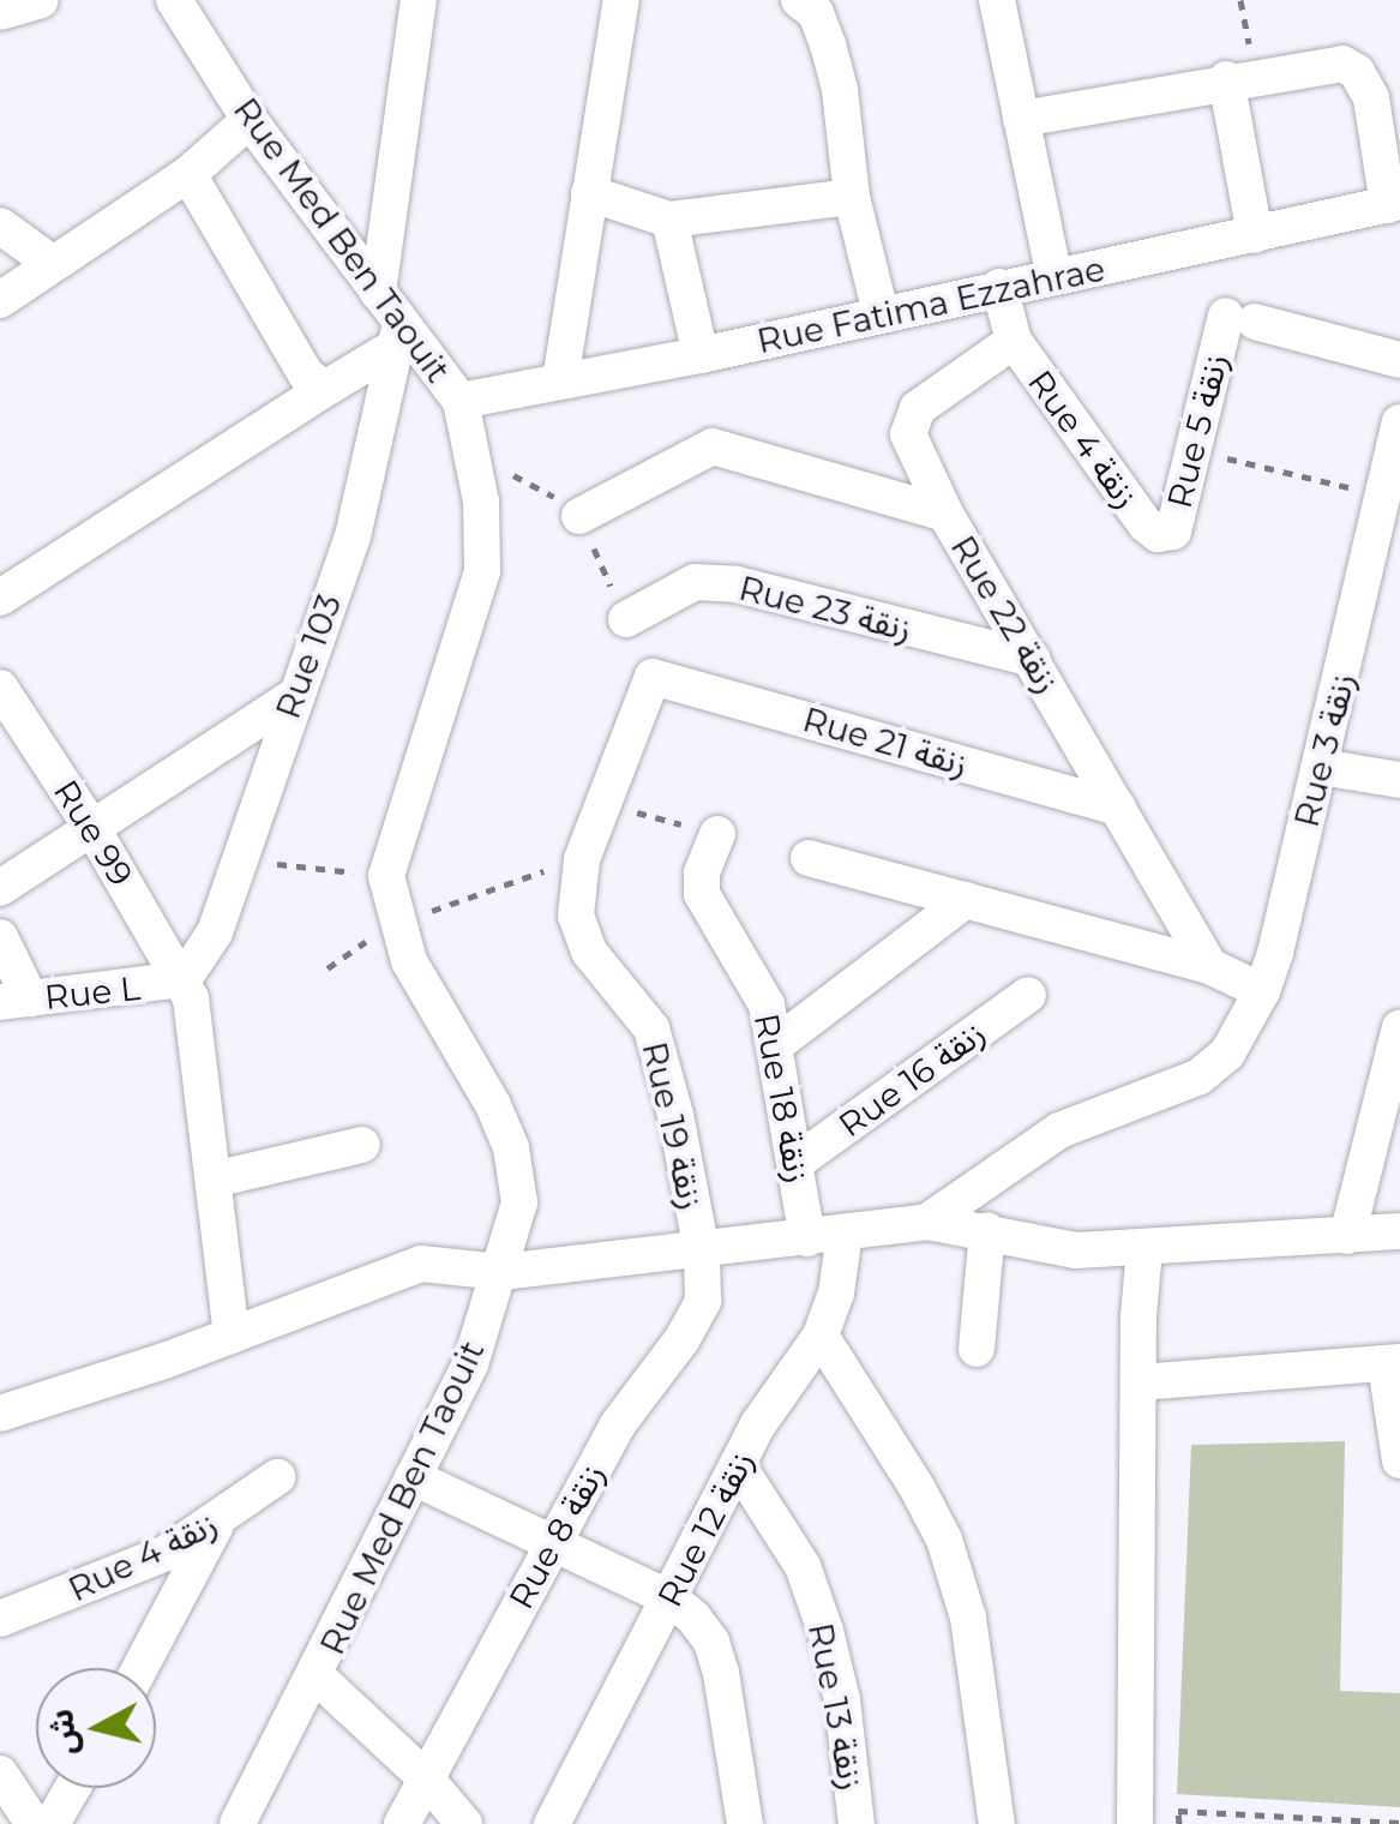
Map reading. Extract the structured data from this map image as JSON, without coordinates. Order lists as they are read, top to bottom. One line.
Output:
{"streets":{"street":["Rue Med Ben Taouit","Rue Fatima Ezzahrae","Rue 5 زنقة","Rue 4 زنقة","Rue 23 زنقة","Rue 22 زنقة","Rue 103","Rue 21 زنقة","Rue 3 زنقة","Rue 99","Rue L","Rue 16 زنقة","Rue 18 زنقة","Rue 19 زنقة","Rue 12 زنقة","Rue 8 زنقة","Rue 13 زنقة"]},"crossings":[["Rue Med Ben Taouit","Rue Fatima Ezzahrae"],["Rue Med Ben Taouit","Rue 103"],["Rue 5 زنقة","Rue 4 زنقة"],["Rue 4 زنقة","Rue 22 زنقة"],["Rue 23 زنقة","Rue 22 زنقة"],["Rue 22 زنقة","Rue 21 زنقة"],["Rue 103","Rue 99"],["Rue 103","Rue L"],["Rue 21 زنقة","Rue 19 زنقة"],["Rue 99","Rue L"],["Rue 16 زنقة","Rue 18 زنقة"],["Rue 19 زنقة","Rue 8 زنقة"],["Rue 12 زنقة","Rue 13 زنقة"]],"north":"left"}
